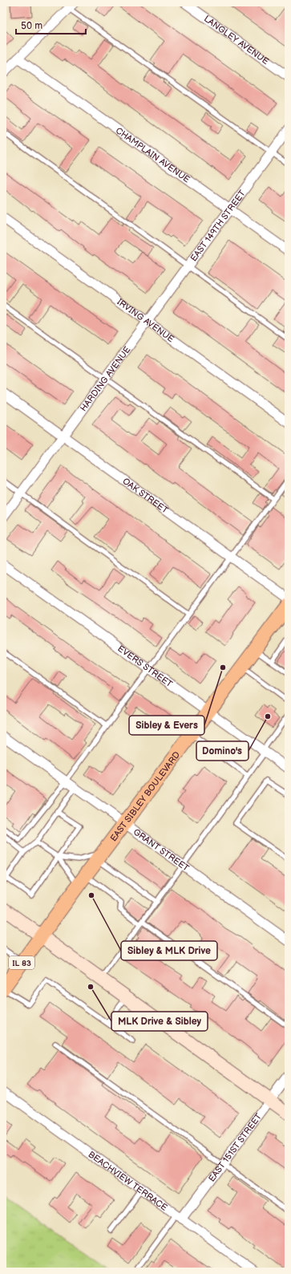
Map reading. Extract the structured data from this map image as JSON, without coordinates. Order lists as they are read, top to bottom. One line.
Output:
{"streets":{"main road":["EAST SIBLEY BOULEVARD","IL 83"],"street":["LANGLEY AVENUE","CHAMPLAIN AVENUE","EAST 149TH STREET","IRVING AVENUE","HARDING AVENUE","OAK STREET","EVERS STREET","GRANT STREET","EAST 151ST STREET","BEACHVIEW TERRACE"]},"crossings":[["CHAMPLAIN AVENUE","EAST 149TH STREET"],["EAST 149TH STREET","IRVING AVENUE"],["EAST 149TH STREET","HARDING AVENUE"],["IRVING AVENUE","HARDING AVENUE"],["HARDING AVENUE","OAK STREET"],["EVERS STREET","EAST SIBLEY BOULEVARD"],["EAST SIBLEY BOULEVARD","GRANT STREET"],["EAST 151ST STREET","BEACHVIEW TERRACE"]],"places":["Sibley & Evers","Domino's","Sibley & MLK Drive","MLK Drive & Sibley"],"scale_bar":"50 m"}
